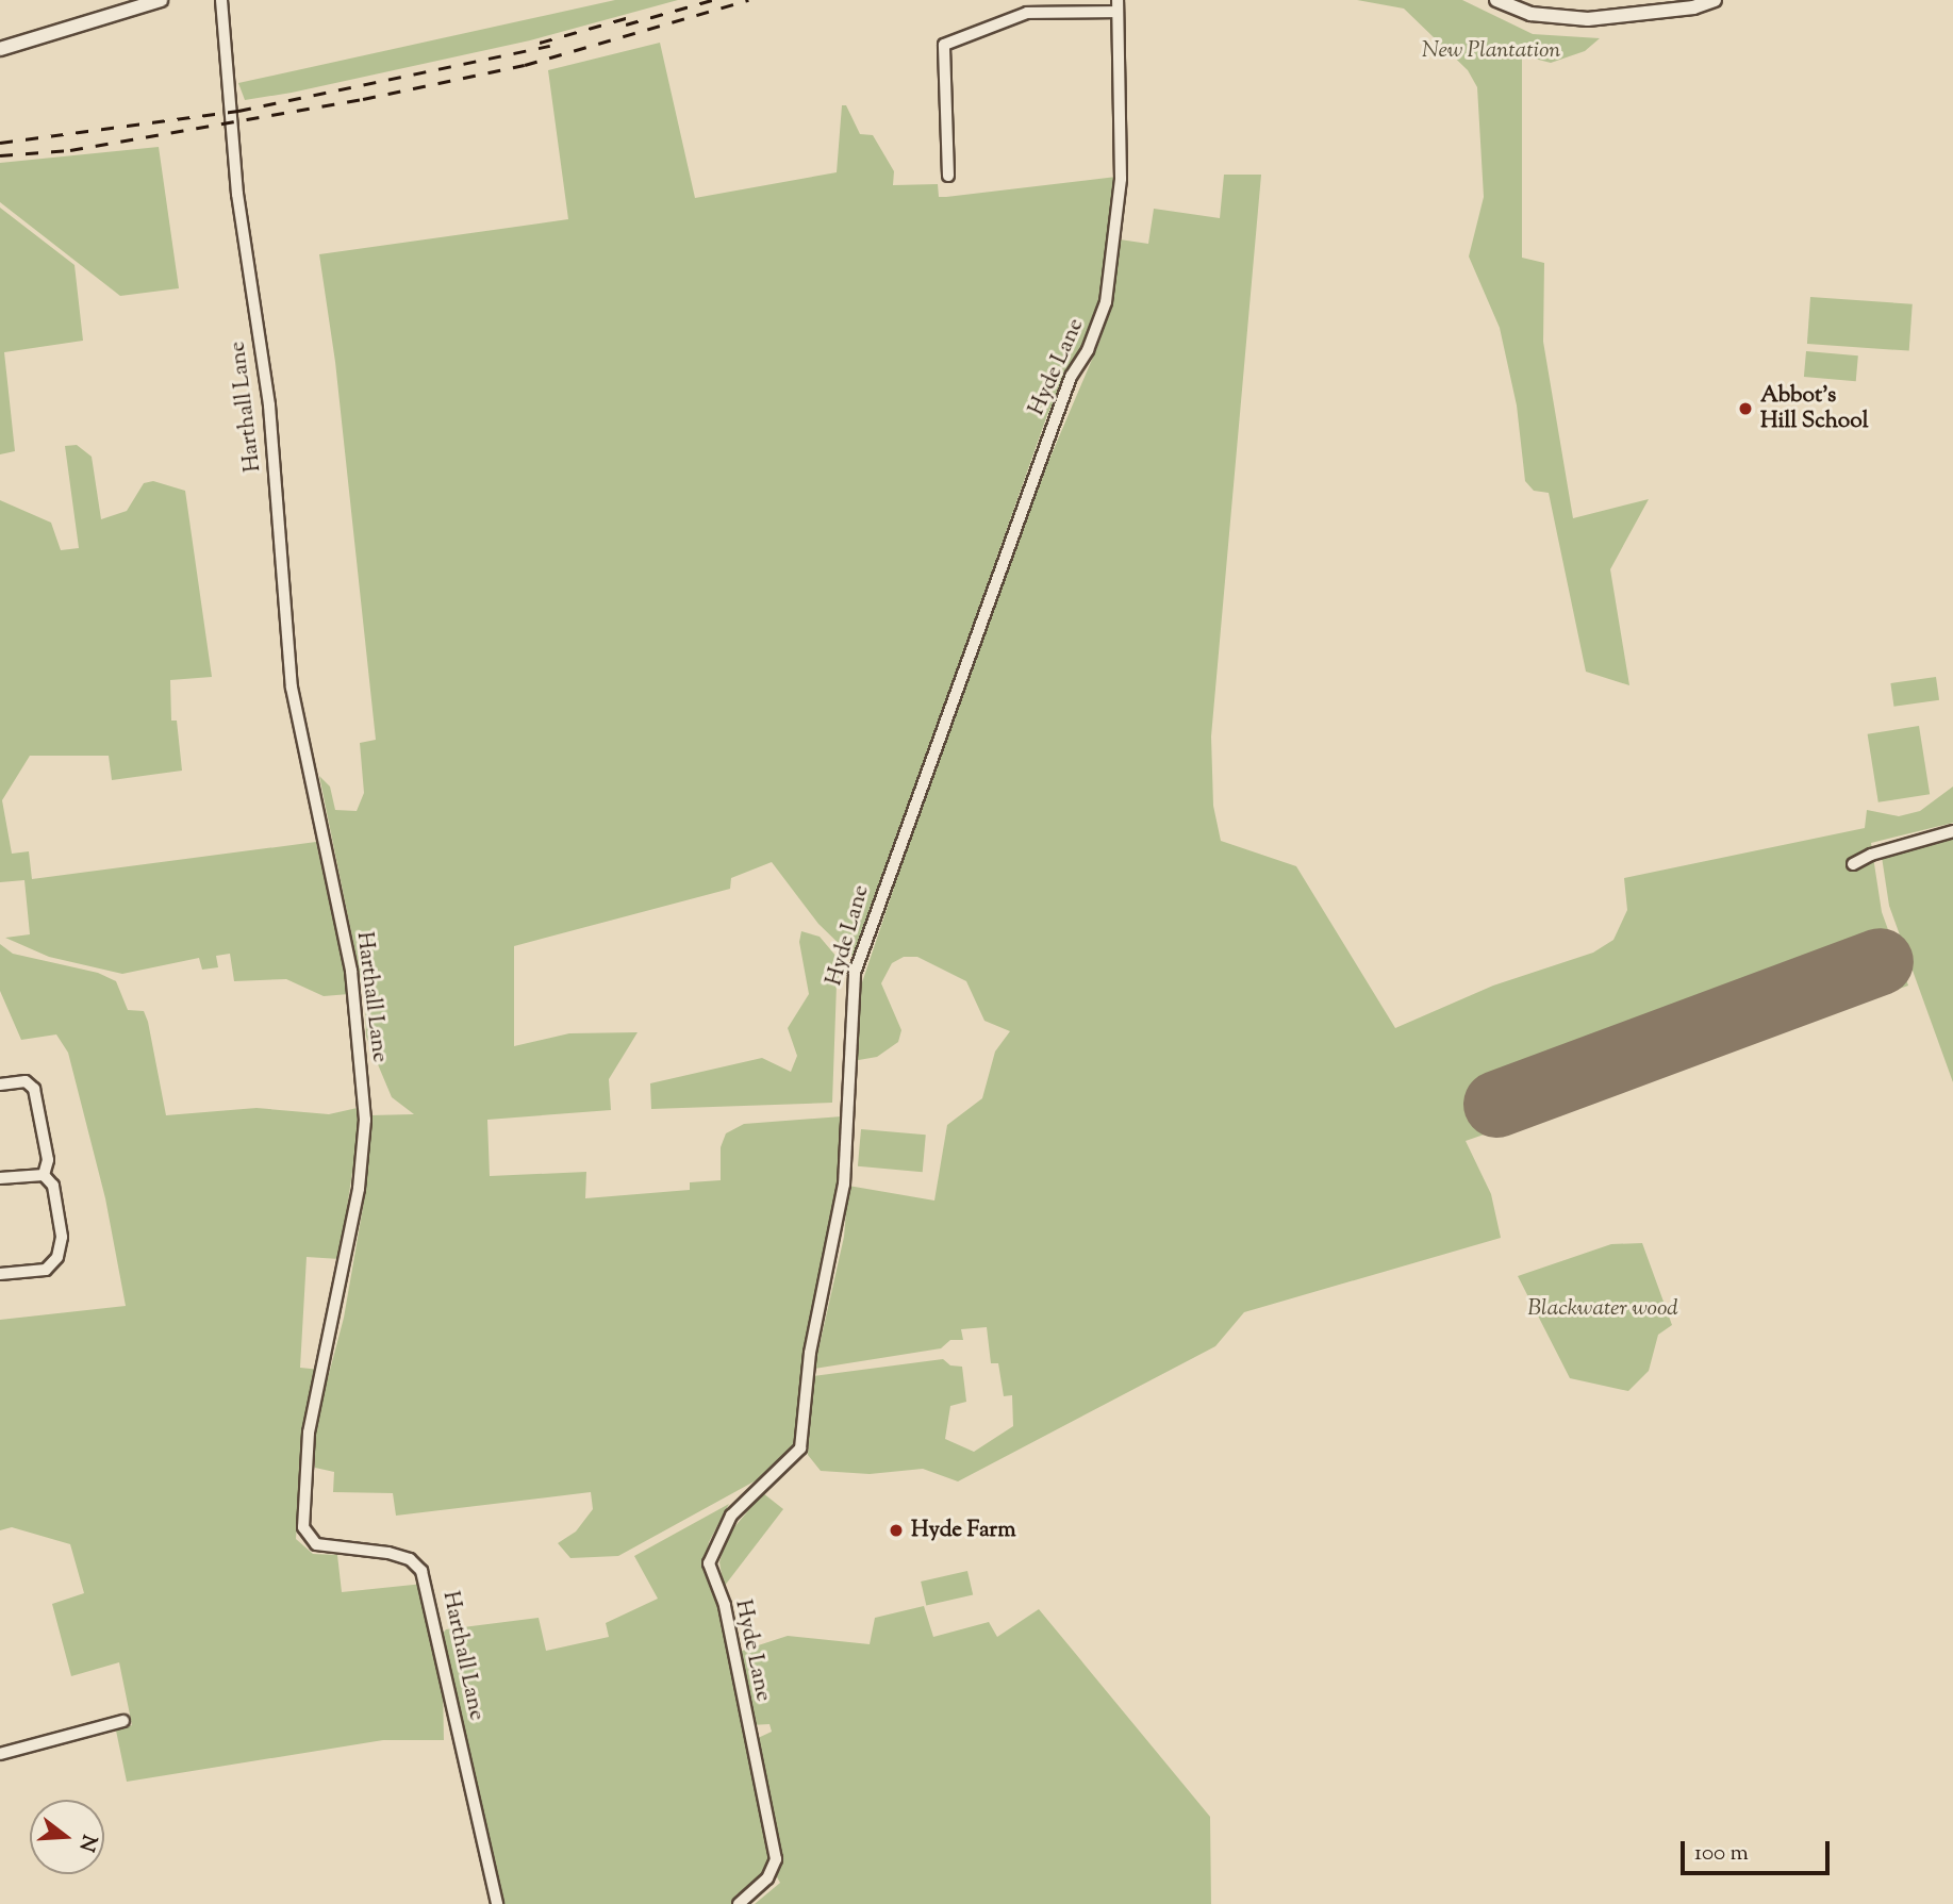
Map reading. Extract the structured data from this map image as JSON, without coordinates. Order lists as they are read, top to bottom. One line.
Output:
{"streets":{"street":["Hyde Lane","Harthall Lane"]},"parks":["New Plantation","Blackwater wood"],"places":["Abbot's Hill School","Hyde Farm"],"scale_bar":"100 m","north":"right"}
